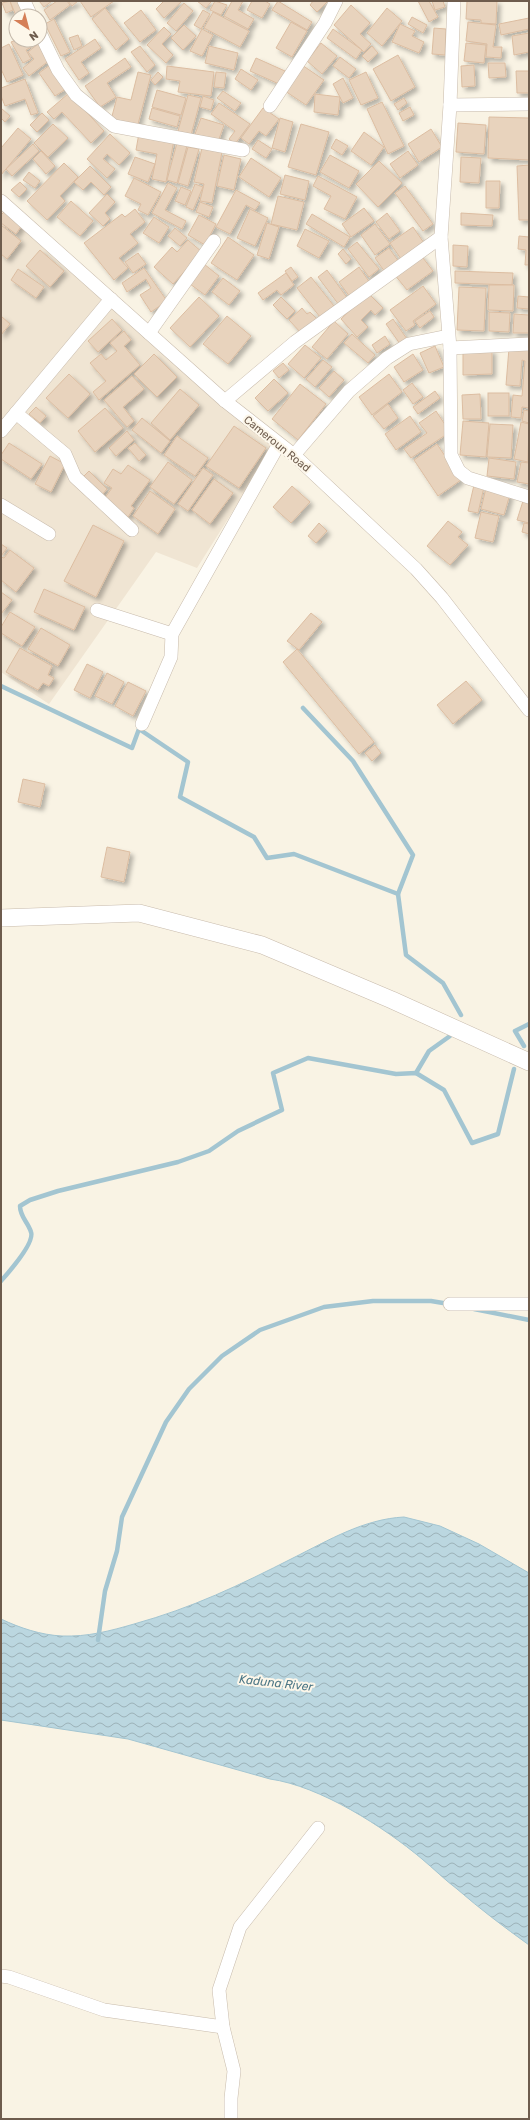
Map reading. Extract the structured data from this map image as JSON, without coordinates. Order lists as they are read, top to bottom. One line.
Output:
{"streets":{"street":["Cameroun Road"]},"water":["Kaduna River"],"north":"bottom right"}
